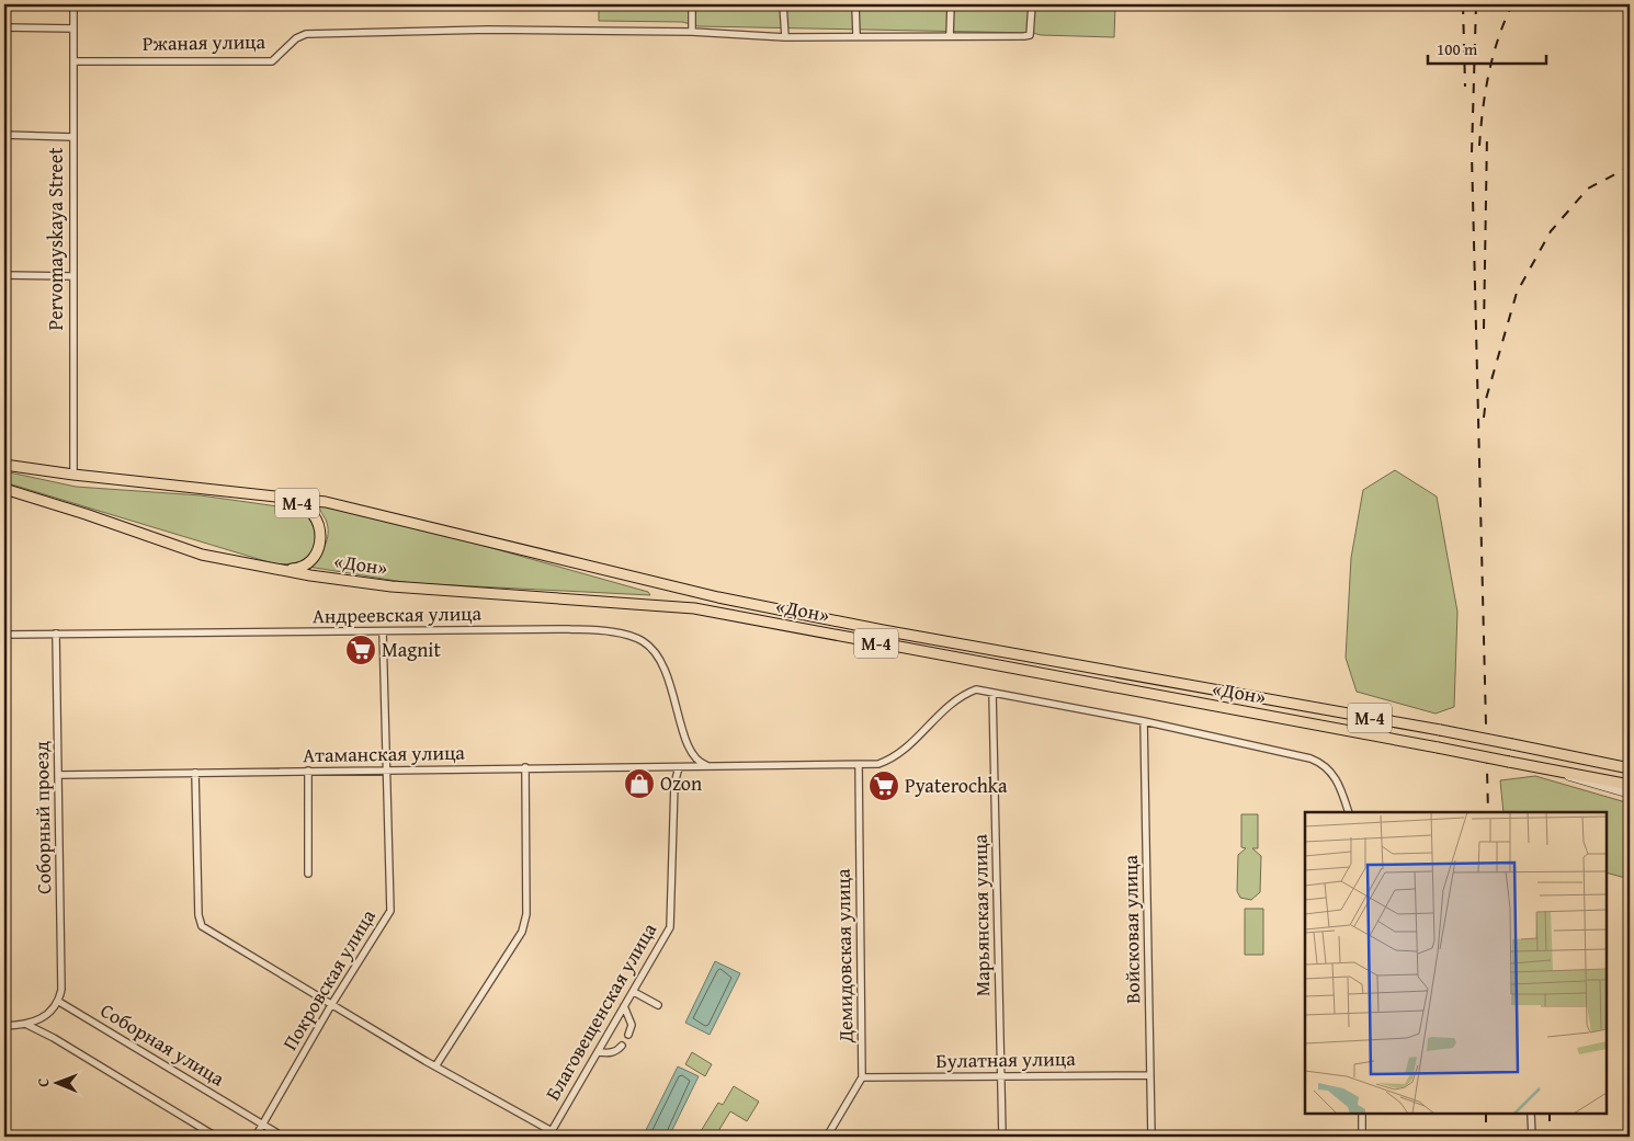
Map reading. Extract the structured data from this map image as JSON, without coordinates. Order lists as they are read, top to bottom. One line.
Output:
{"streets":{"highway":["М-4","«Дон»"],"street":["Ржаная улица","Pervomayskaya Street","Андреевская улица","Атаманская улица","Соборный проезд","Марьянская улица","Войсковая улица","Демидовская улица","Покровская улица","Благовещенская улица","Соборная улица","Булатная улица"]},"crossings":[["Ржаная улица","Pervomayskaya Street"],["Pervomayskaya Street","«Дон»"],["М-4","«Дон»"],["Андреевская улица","Атаманская улица"],["Андреевская улица","Соборный проезд"],["Андреевская улица","Покровская улица"],["Атаманская улица","Соборный проезд"],["Атаманская улица","Марьянская улица"],["Атаманская улица","Войсковая улица"],["Атаманская улица","Демидовская улица"],["Атаманская улица","Покровская улица"],["Атаманская улица","Благовещенская улица"],["Соборный проезд","Соборная улица"],["Марьянская улица","Булатная улица"],["Войсковая улица","Булатная улица"],["Демидовская улица","Булатная улица"],["Покровская улица","Соборная улица"]],"places":{"supermarket":["Magnit","Pyaterochka"],"shop":["Ozon"]},"scale_bar":"100 m","north":"left"}
